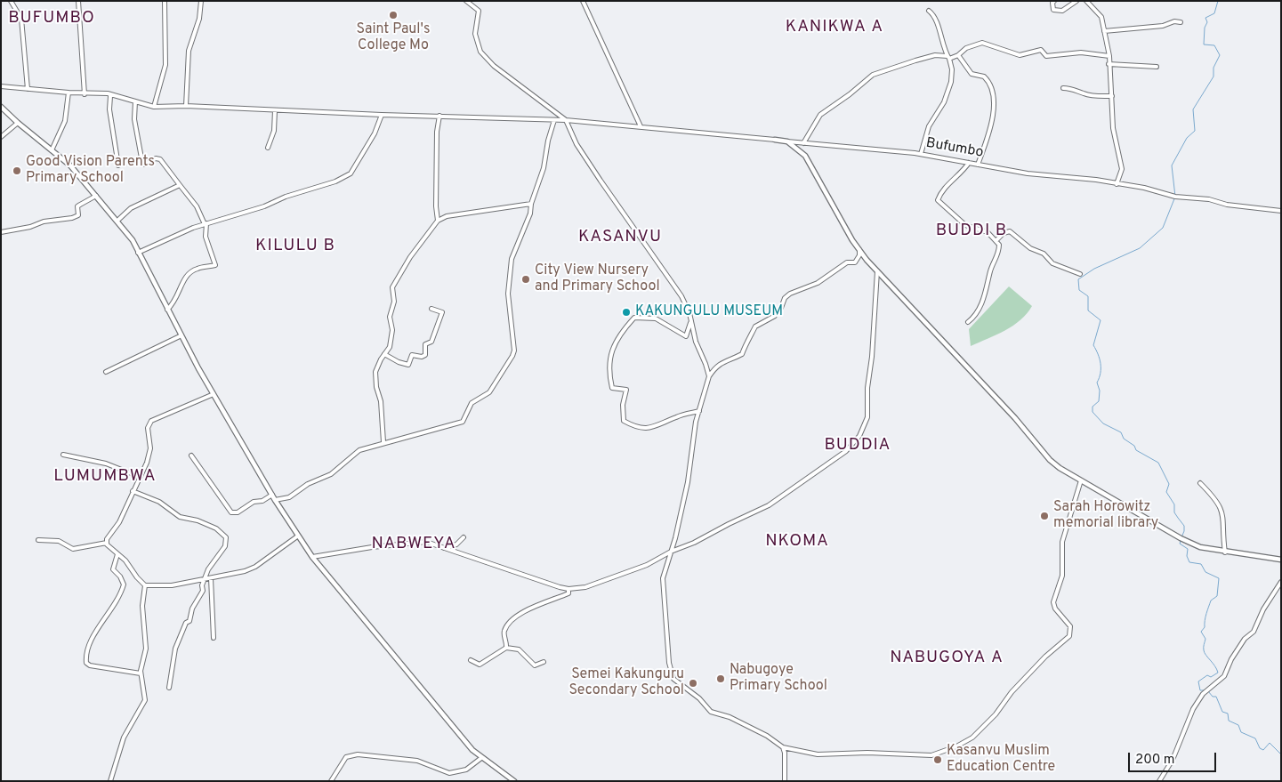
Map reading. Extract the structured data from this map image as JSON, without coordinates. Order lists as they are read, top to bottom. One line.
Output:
{"streets":{"street":["Bufumbo"]},"districts":["BUFUMBO","KANIKWA A","BUDDI B","KASANVU","KILULU B","BUDDIA","LUMUMBWA","NKOMA","NABWEYA","NABUGOYA A"],"places":["Saint Paul's College Mo","Good Vision Parents Primary School","City View Nursery and Primary School","KAKUNGULU MUSEUM","Sarah Horowitz memorial library","Nabugoye Primary School","Semei Kakunguru Secondary School","Kasanvu Muslim Education Centre"],"scale_bar":"200 m"}
